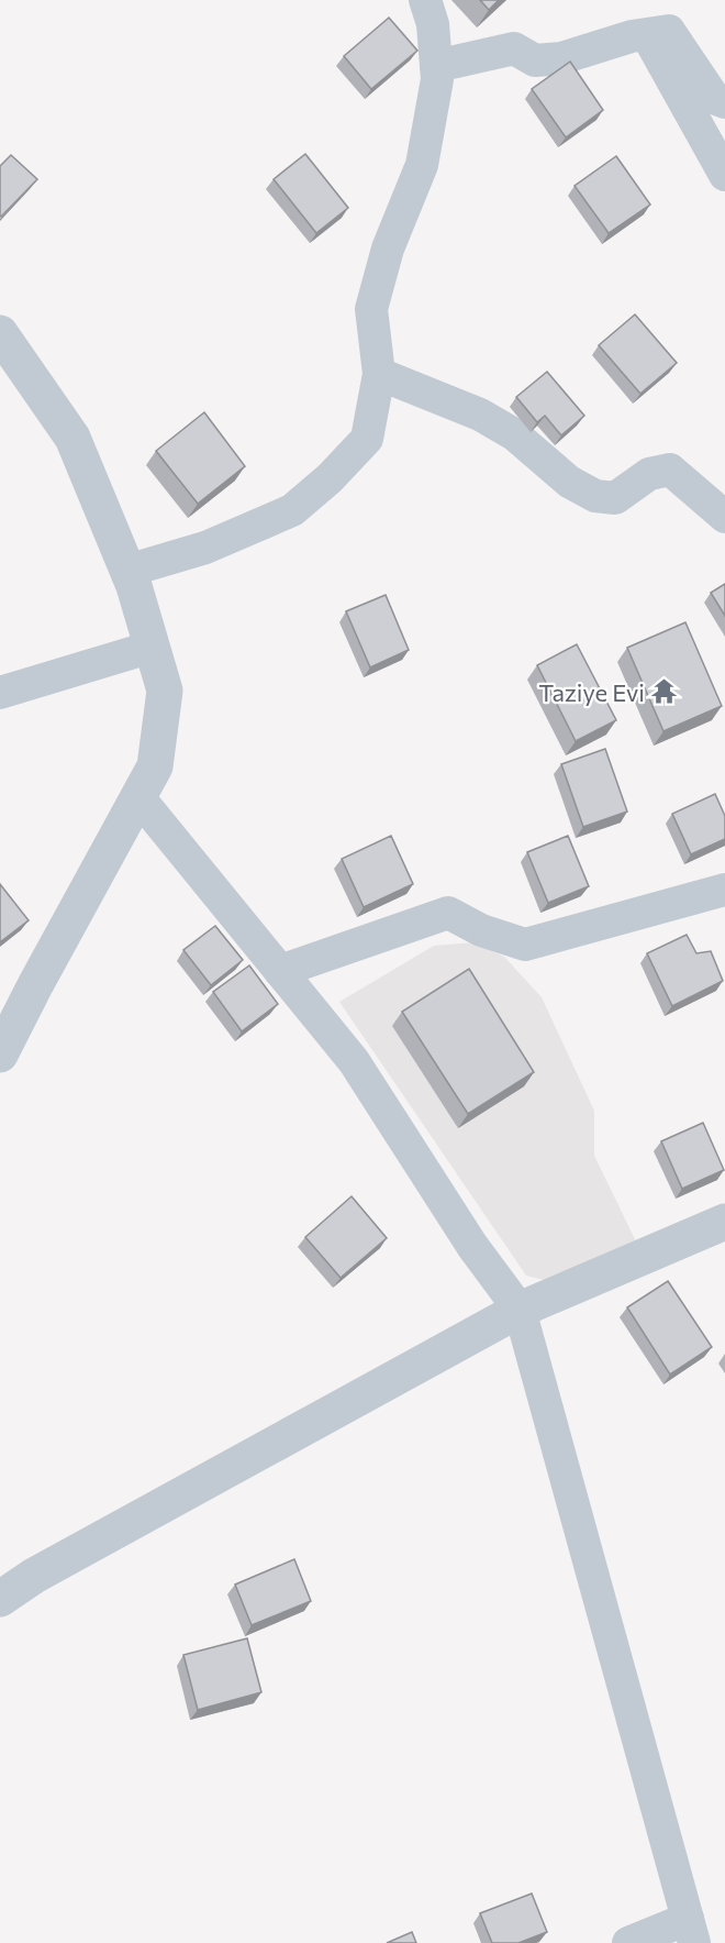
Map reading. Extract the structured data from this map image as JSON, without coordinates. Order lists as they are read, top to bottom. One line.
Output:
{"places":{"temple":["Taziye Evi"]}}
